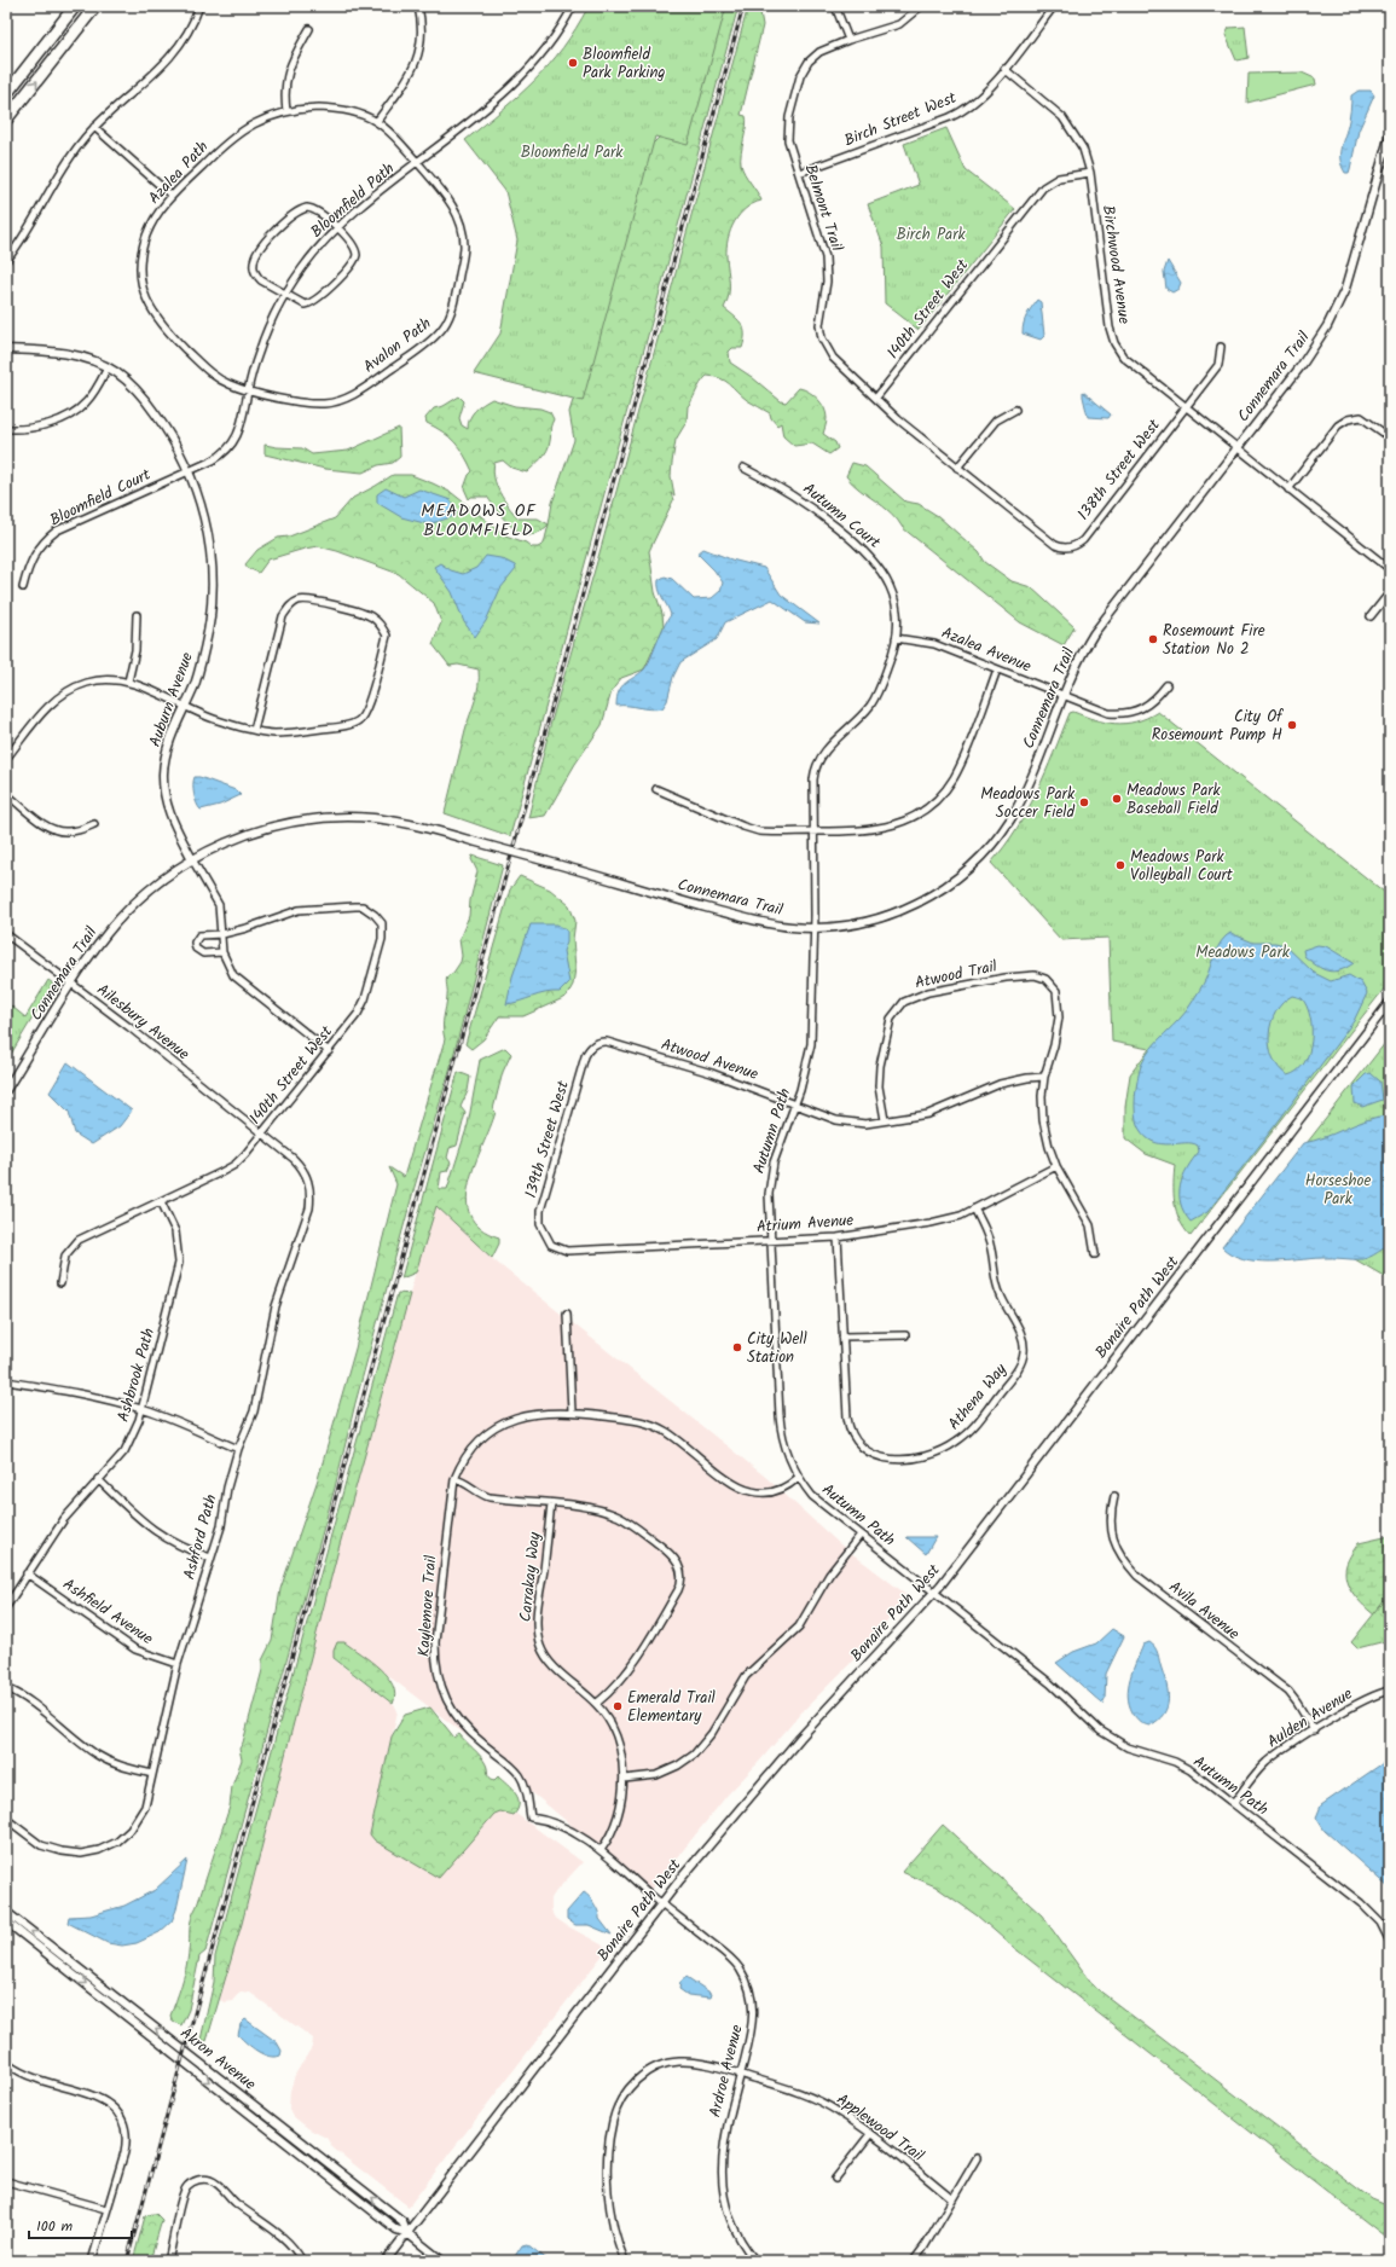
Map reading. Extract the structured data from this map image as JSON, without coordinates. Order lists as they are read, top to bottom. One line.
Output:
{"streets":{"street":["Birch Street West","Azalea Path","Bloomfield Path","Belmont Trail","Birchwood Avenue","140th Street West","Avalon Path","Connemara Trail","138th Street West","Bloomfield Court","Autumn Court","Azalea Avenue","Auburn Avenue","Atwood Trail","Ailesbury Avenue","Atwood Avenue","Autumn Path","139th Street West","Atrium Avenue","Bonaire Path West","Ashbrook Path","Athena Way","Ashford Path","Carrakay Way","Kaylemore Trail","Avila Avenue","Ashfield Avenue","Aulden Avenue","Akron Avenue","Ardroe Avenue","Applewood Trail"]},"crossings":[["Birch Street West","Belmont Trail"],["Birch Street West","Birchwood Avenue"],["Azalea Path","Bloomfield Path"],["Azalea Path","Avalon Path"],["Bloomfield Path","Avalon Path"],["Bloomfield Path","Bloomfield Court"],["Bloomfield Path","Auburn Avenue"],["Belmont Trail","140th Street West"],["Belmont Trail","138th Street West"],["Birchwood Avenue","140th Street West"],["Birchwood Avenue","Connemara Trail"],["Birchwood Avenue","138th Street West"],["140th Street West","Auburn Avenue"],["140th Street West","Ailesbury Avenue"],["140th Street West","Ashbrook Path"],["140th Street West","Ashford Path"],["Connemara Trail","Azalea Avenue"],["Connemara Trail","Auburn Avenue"],["Connemara Trail","Ailesbury Avenue"],["Connemara Trail","Autumn Path"],["Bloomfield Court","Auburn Avenue"],["Autumn Court","Azalea Avenue"],["Autumn Court","Autumn Path"],["Azalea Avenue","Autumn Path"],["Atwood Trail","Atwood Avenue"],["Ailesbury Avenue","Ashford Path"],["Atwood Avenue","Autumn Path"],["Atwood Avenue","139th Street West"],["Autumn Path","Atrium Avenue"],["Autumn Path","Bonaire Path West"],["Autumn Path","Kaylemore Trail"],["Autumn Path","Aulden Avenue"],["139th Street West","Atrium Avenue"],["Atrium Avenue","Athena Way"],["Bonaire Path West","Akron Avenue"],["Bonaire Path West","Ardroe Avenue"],["Ashbrook Path","Ashfield Avenue"],["Ashford Path","Ashfield Avenue"],["Carrakay Way","Ardroe Avenue"],["Kaylemore Trail","Ardroe Avenue"],["Avila Avenue","Aulden Avenue"],["Ardroe Avenue","Applewood Trail"]],"districts":["MEADOWS OF BLOOMFIELD"],"parks":["Bloomfield Park","Birch Park","Meadows Park","Horseshoe Park"],"places":["Bloomfield Park Parking","Rosemount Fire Station No 2","City Of Rosemount Pump H","Meadows Park Baseball Field","Meadows Park Soccer Field","Meadows Park Volleyball Court","City Well Station","Emerald Trail Elementary"],"scale_bar":"100 m"}
